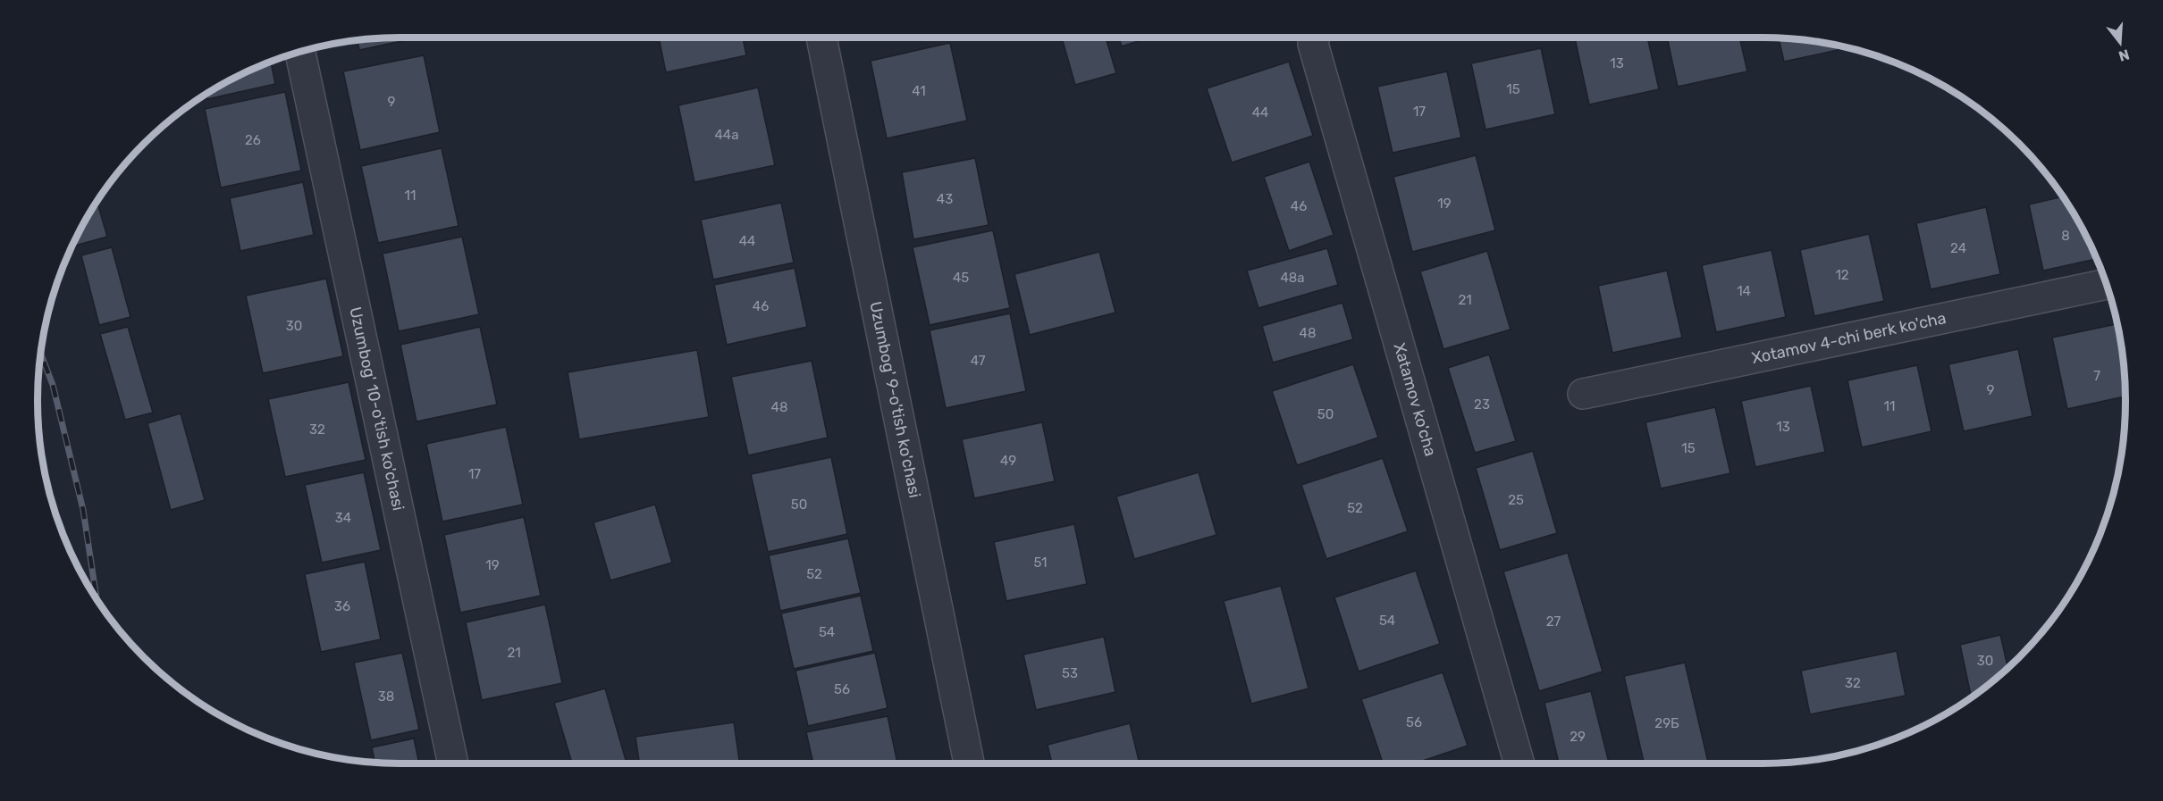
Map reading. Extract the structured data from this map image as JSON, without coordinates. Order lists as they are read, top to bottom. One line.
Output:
{"streets":{"street":["Xotamov 4-chi berk ko'cha","Xatamov ko'cha","Uzumbog' 9-o'tish ko'chasi","Uzumbog' 10-o'tish ko'chasi"]},"house_numbers":["13","15","41","9","17","44","44a","26","11","43","19","46","8","44","24","12","45","48a","14","21","46","30","48","47","7","9","23","11","48","50","13","32","15","49","17","25","50","52","34","51","19","52","36","54","27","54","21","30","53","32","56","38","56","29Б","29"],"north":"bottom"}
